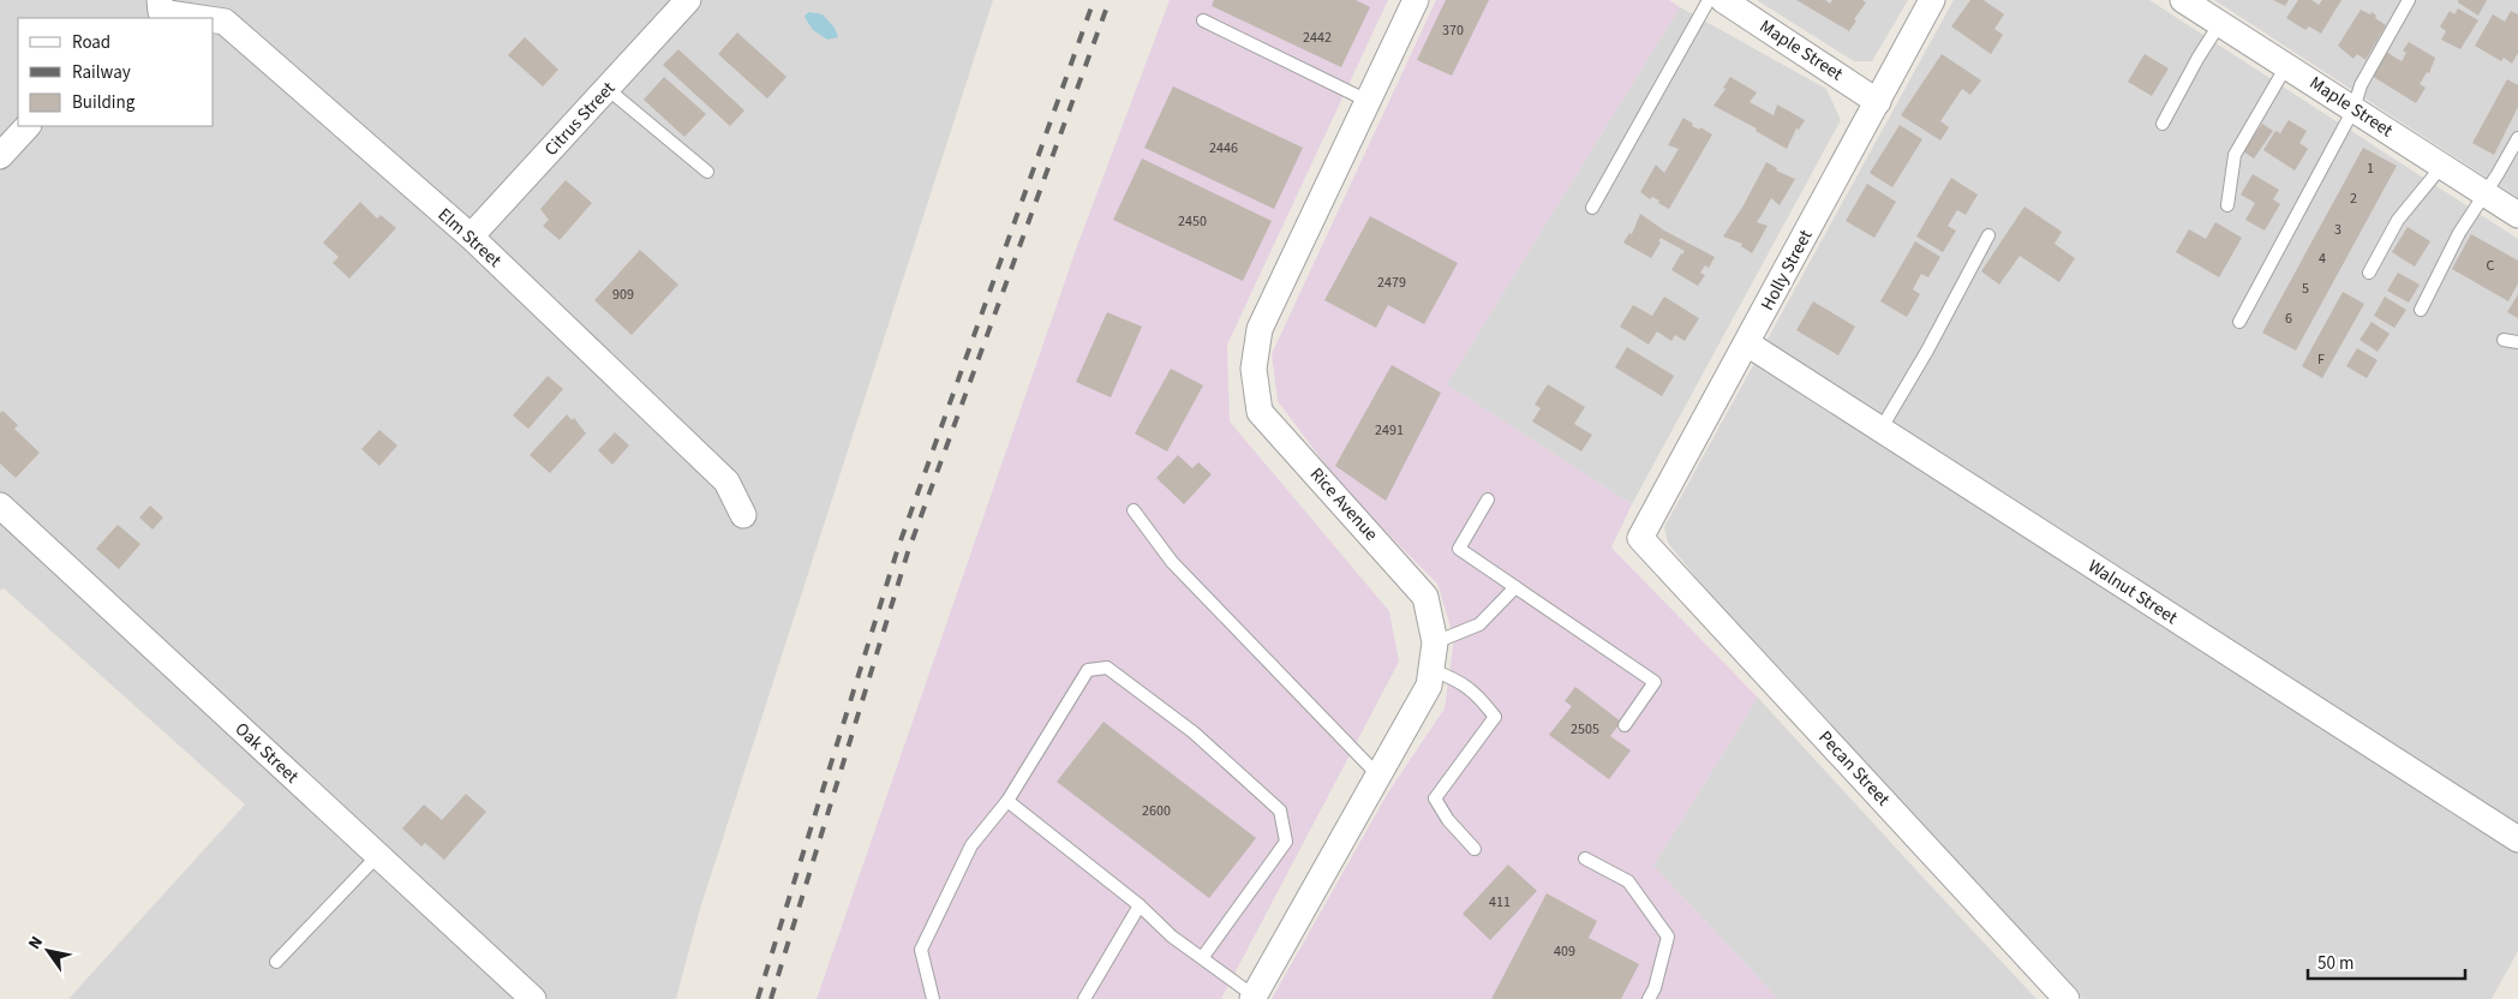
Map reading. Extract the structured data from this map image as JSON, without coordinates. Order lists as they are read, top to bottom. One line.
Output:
{"streets":{"street":["Maple Street","Citrus Street","Elm Street","Holly Street","Rice Avenue","Walnut Street","Oak Street","Pecan Street"]},"crossings":[["Maple Street","Holly Street"],["Citrus Street","Elm Street"],["Holly Street","Walnut Street"],["Holly Street","Pecan Street"]],"house_numbers":["370","2442","2446","1","2","2450","3","4","C","2479","5","909","6","F","2491","2505","2600","411","409"],"legend":["Road","Railway","Building"],"scale_bar":"50 m","north":"top left"}
